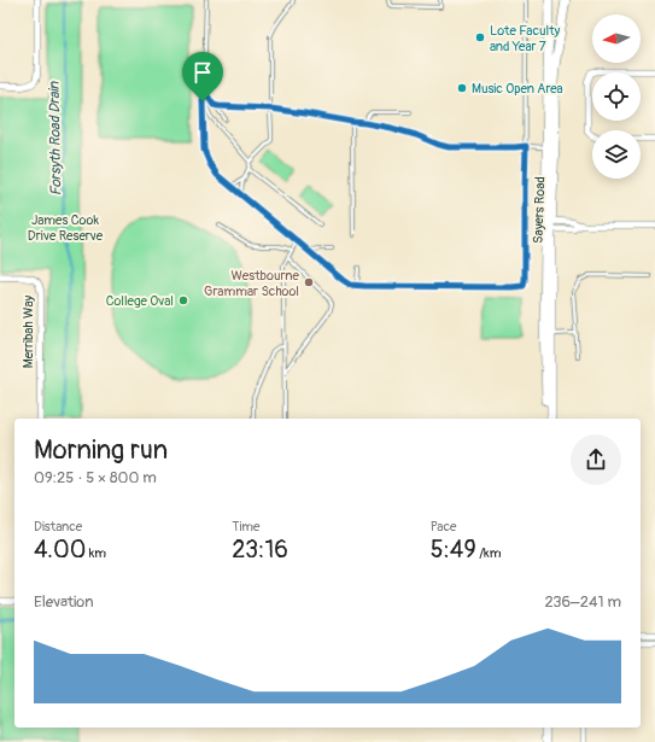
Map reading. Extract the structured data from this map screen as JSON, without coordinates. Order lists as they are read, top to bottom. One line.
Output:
{"streets":{"main road":["Sayers Road"],"street":["Merribah Way"]},"water":["Forsyth Road Drain"],"parks":["James Cook Drive Reserve"],"places":["Lote Faculty and Year 7","Music Open Area","Westbourne Grammar School","College Oval"],"north":"left","page":{"heading":["Morning run","09:25 · 5 × 800 m"],"stats":[["Distance","4.00 km"],["Time","23:16"],["Pace","5:49 /km"]],"chart":["Elevation","236–241 m"]}}
